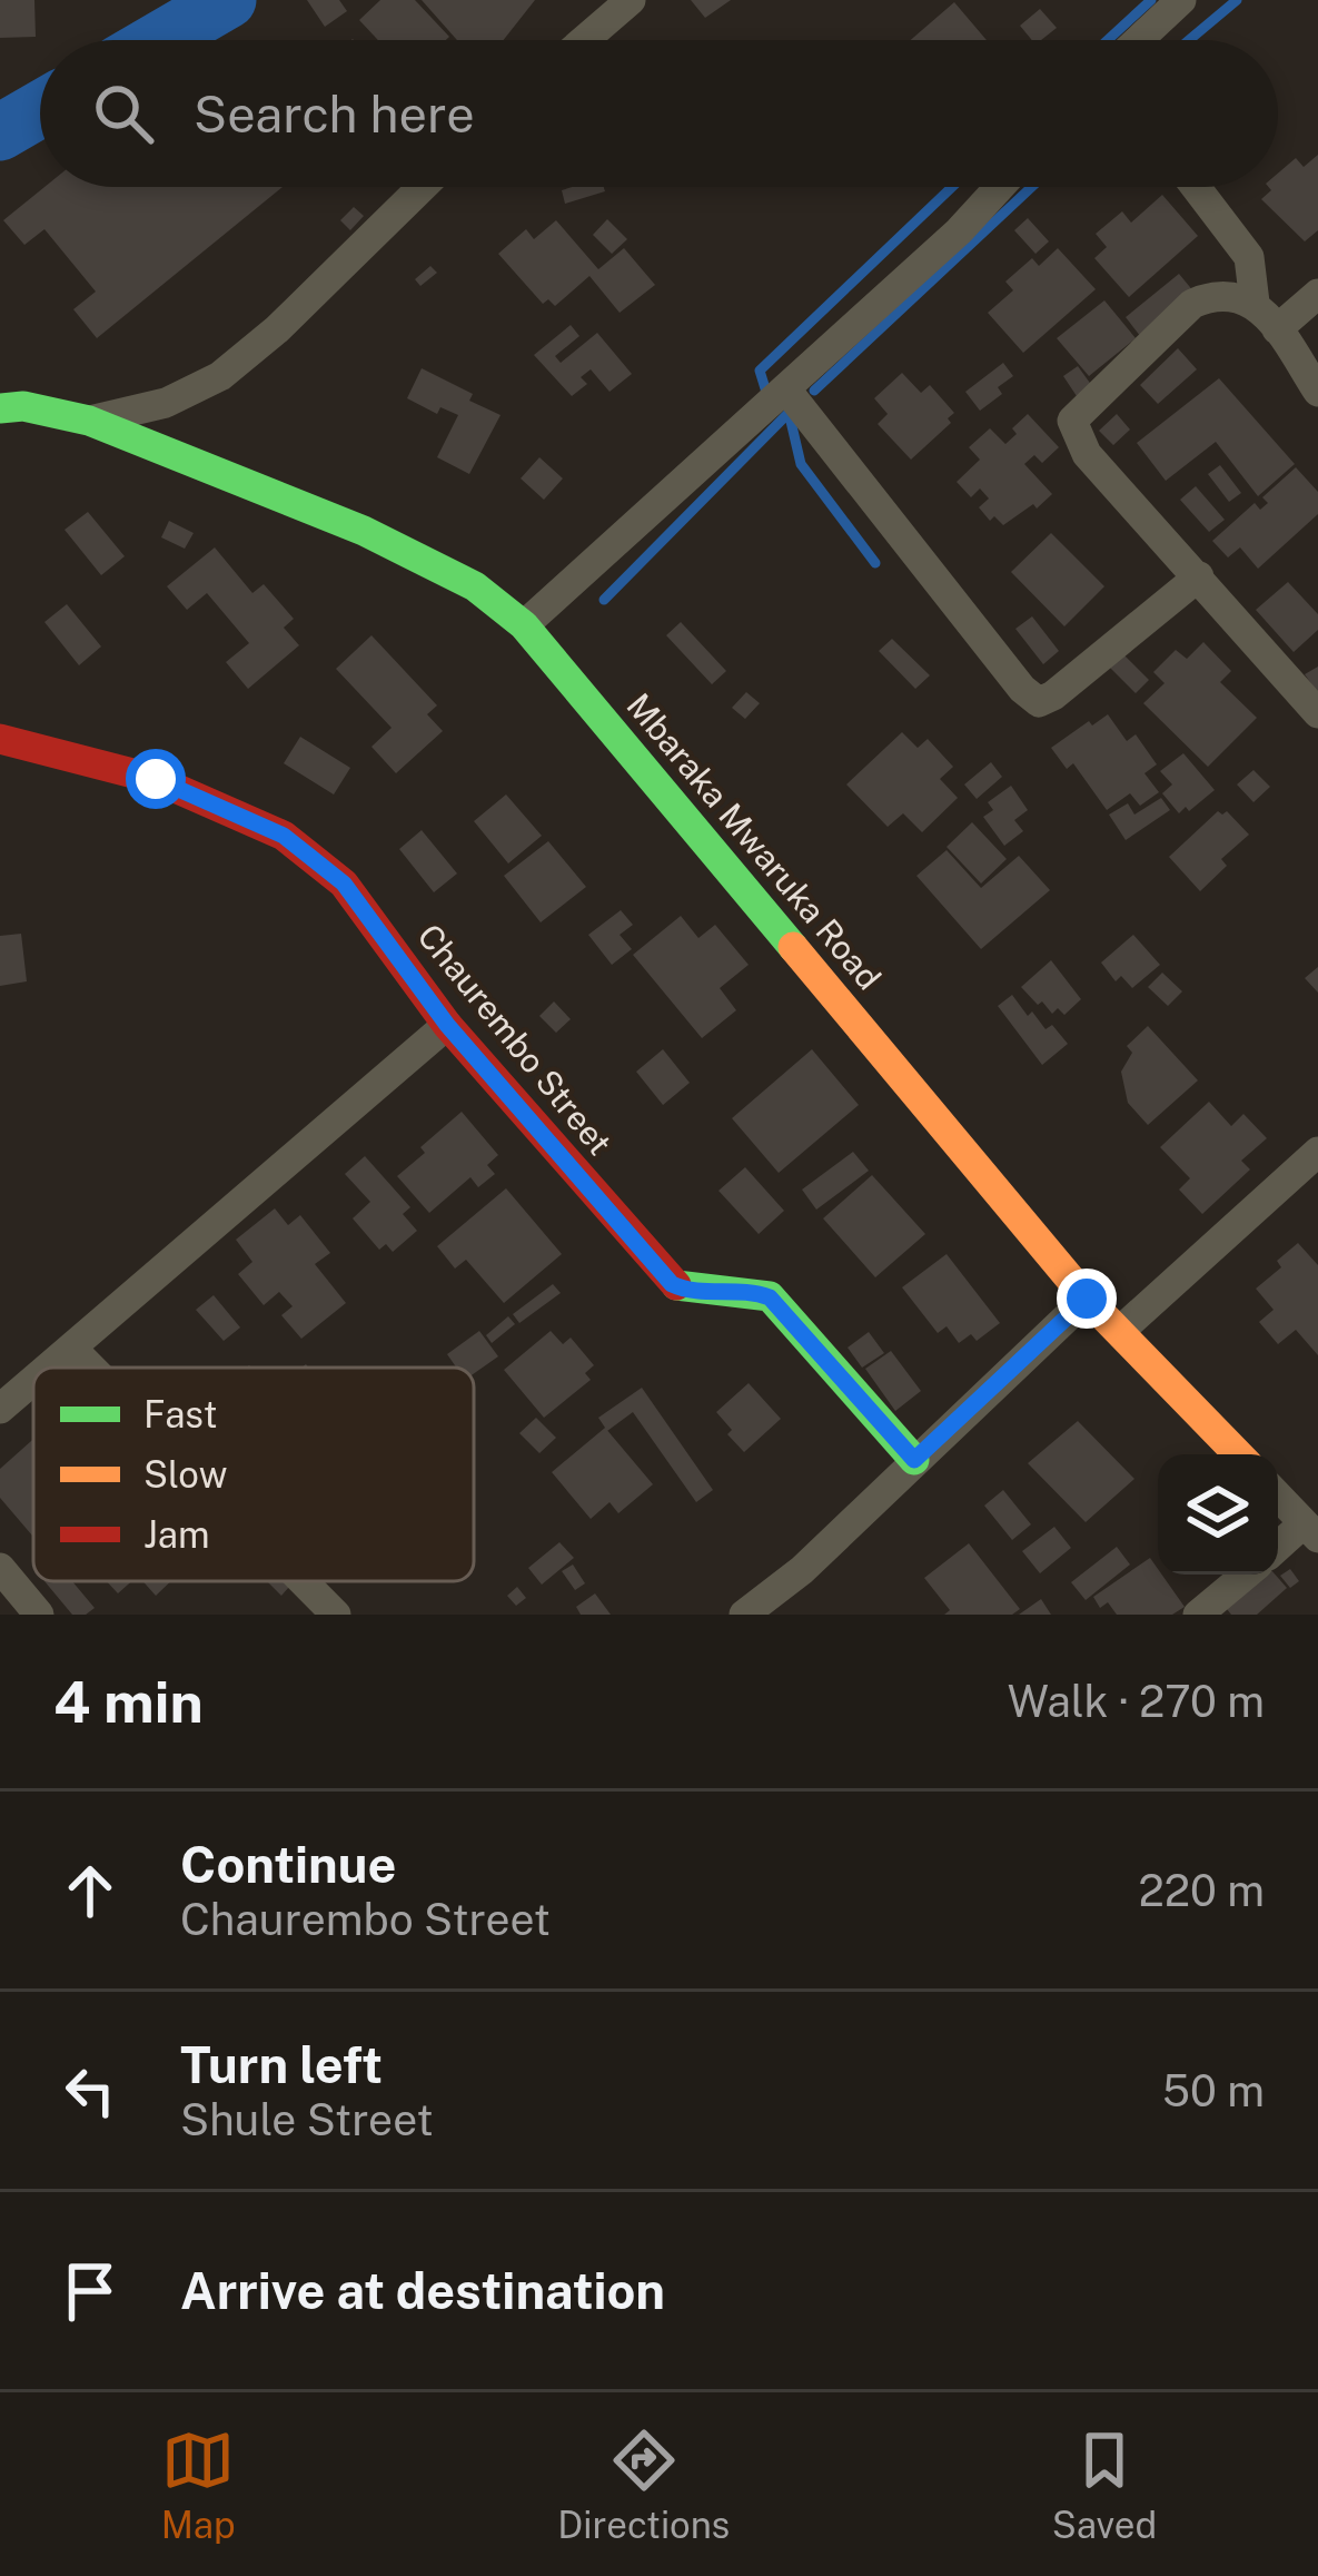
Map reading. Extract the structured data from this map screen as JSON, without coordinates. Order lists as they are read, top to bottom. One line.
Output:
{"streets":{"street":["Mbaraka Mwaruka Road","Chaurembo Street"]},"legend":["Fast","Slow","Jam"],"page":{"search":"Search here","heading":["4 min","Walk · 270 m"],"list":[["Continue","Chaurembo Street","220 m"],["Turn left","Shule Street","50 m"],"Arrive at destination"],"nav":["Map","Directions","Saved"]}}
